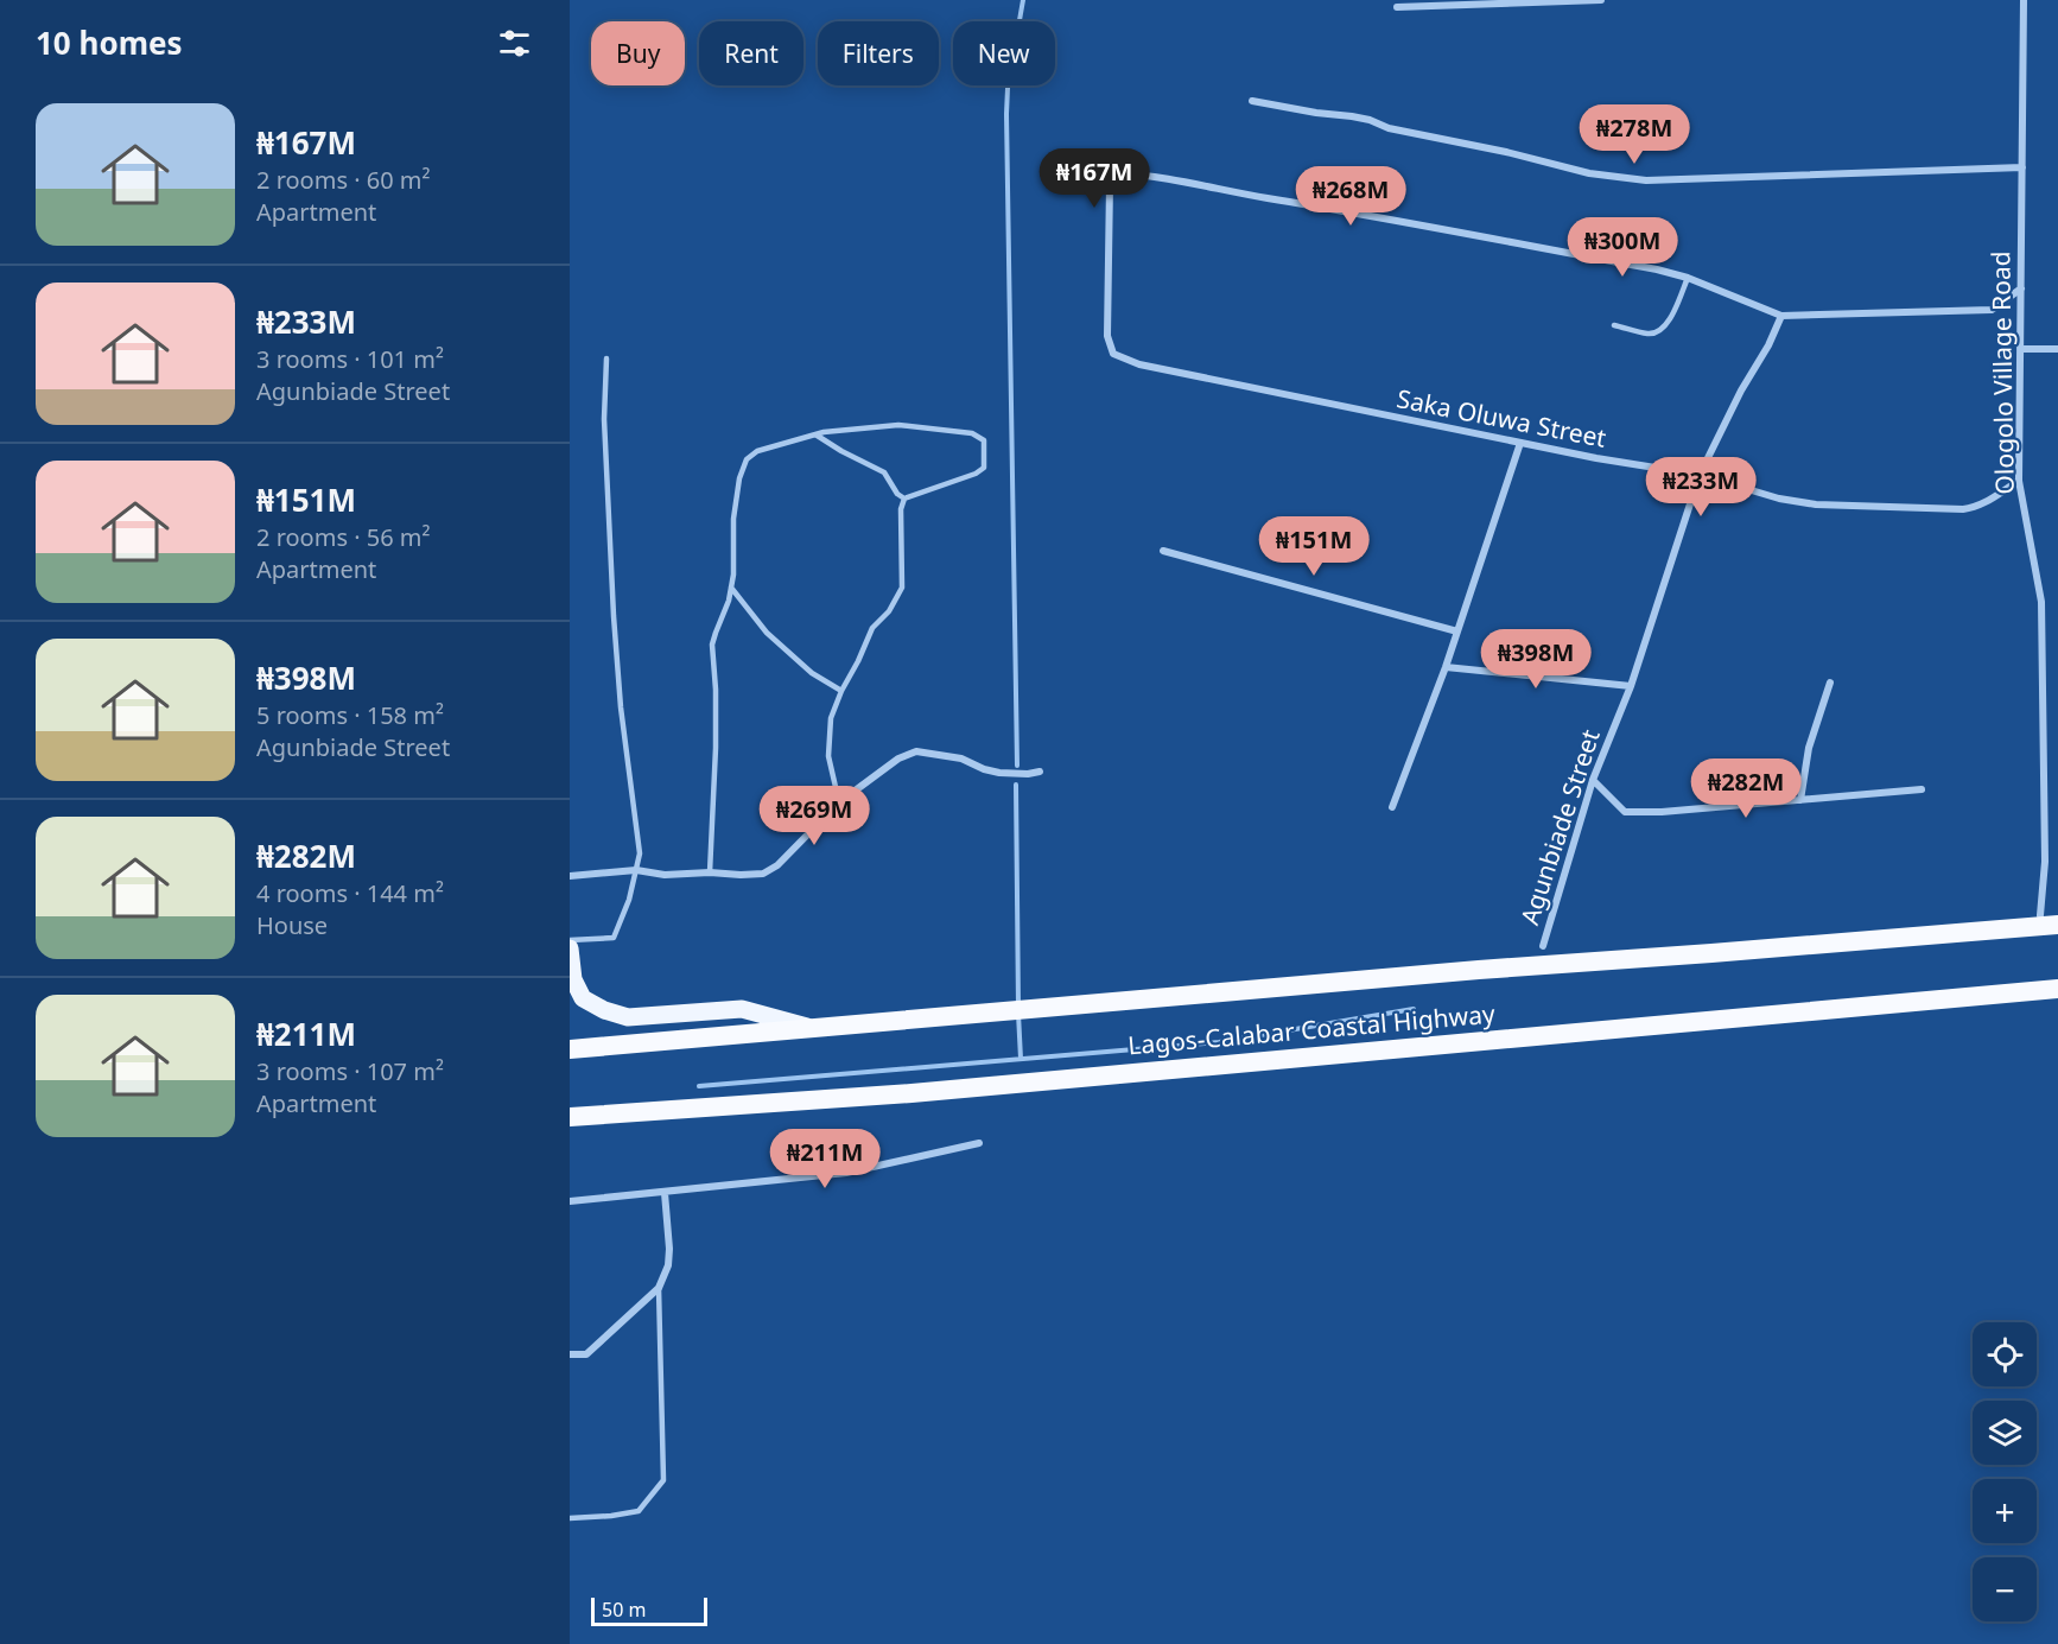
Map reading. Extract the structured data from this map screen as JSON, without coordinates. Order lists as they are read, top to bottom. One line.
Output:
{"streets":{"highway":["Lagos-Calabar Coastal Highway"],"street":["Ologolo Village Road","Saka Oluwa Street","Agunbiade Street"]},"crossings":[["Ologolo Village Road","Saka Oluwa Street"],["Ologolo Village Road","Lagos-Calabar Coastal Highway"],["Saka Oluwa Street","Agunbiade Street"]],"scale_bar":"50 m","page":{"heading":"10 homes","chip":["Buy","Rent","Filters","New"],"list":[{"name":"₦167M","note":"2 rooms · 60 m² · Apartment"},{"name":"₦233M","note":"3 rooms · 101 m² · Agunbiade Street"},{"name":"₦151M","note":"2 rooms · 56 m² · Apartment"},{"name":"₦398M","note":"5 rooms · 158 m² · Agunbiade Street"},{"name":"₦282M","note":"4 rooms · 144 m² · House"},{"name":"₦211M","note":"3 rooms · 107 m² · Apartment"}],"price":["₦278M","₦167M","₦268M","₦300M","₦233M","₦151M","₦398M","₦282M","₦269M","₦211M"],"map_buttons":["+","−"],"scale":"50 m"}}
